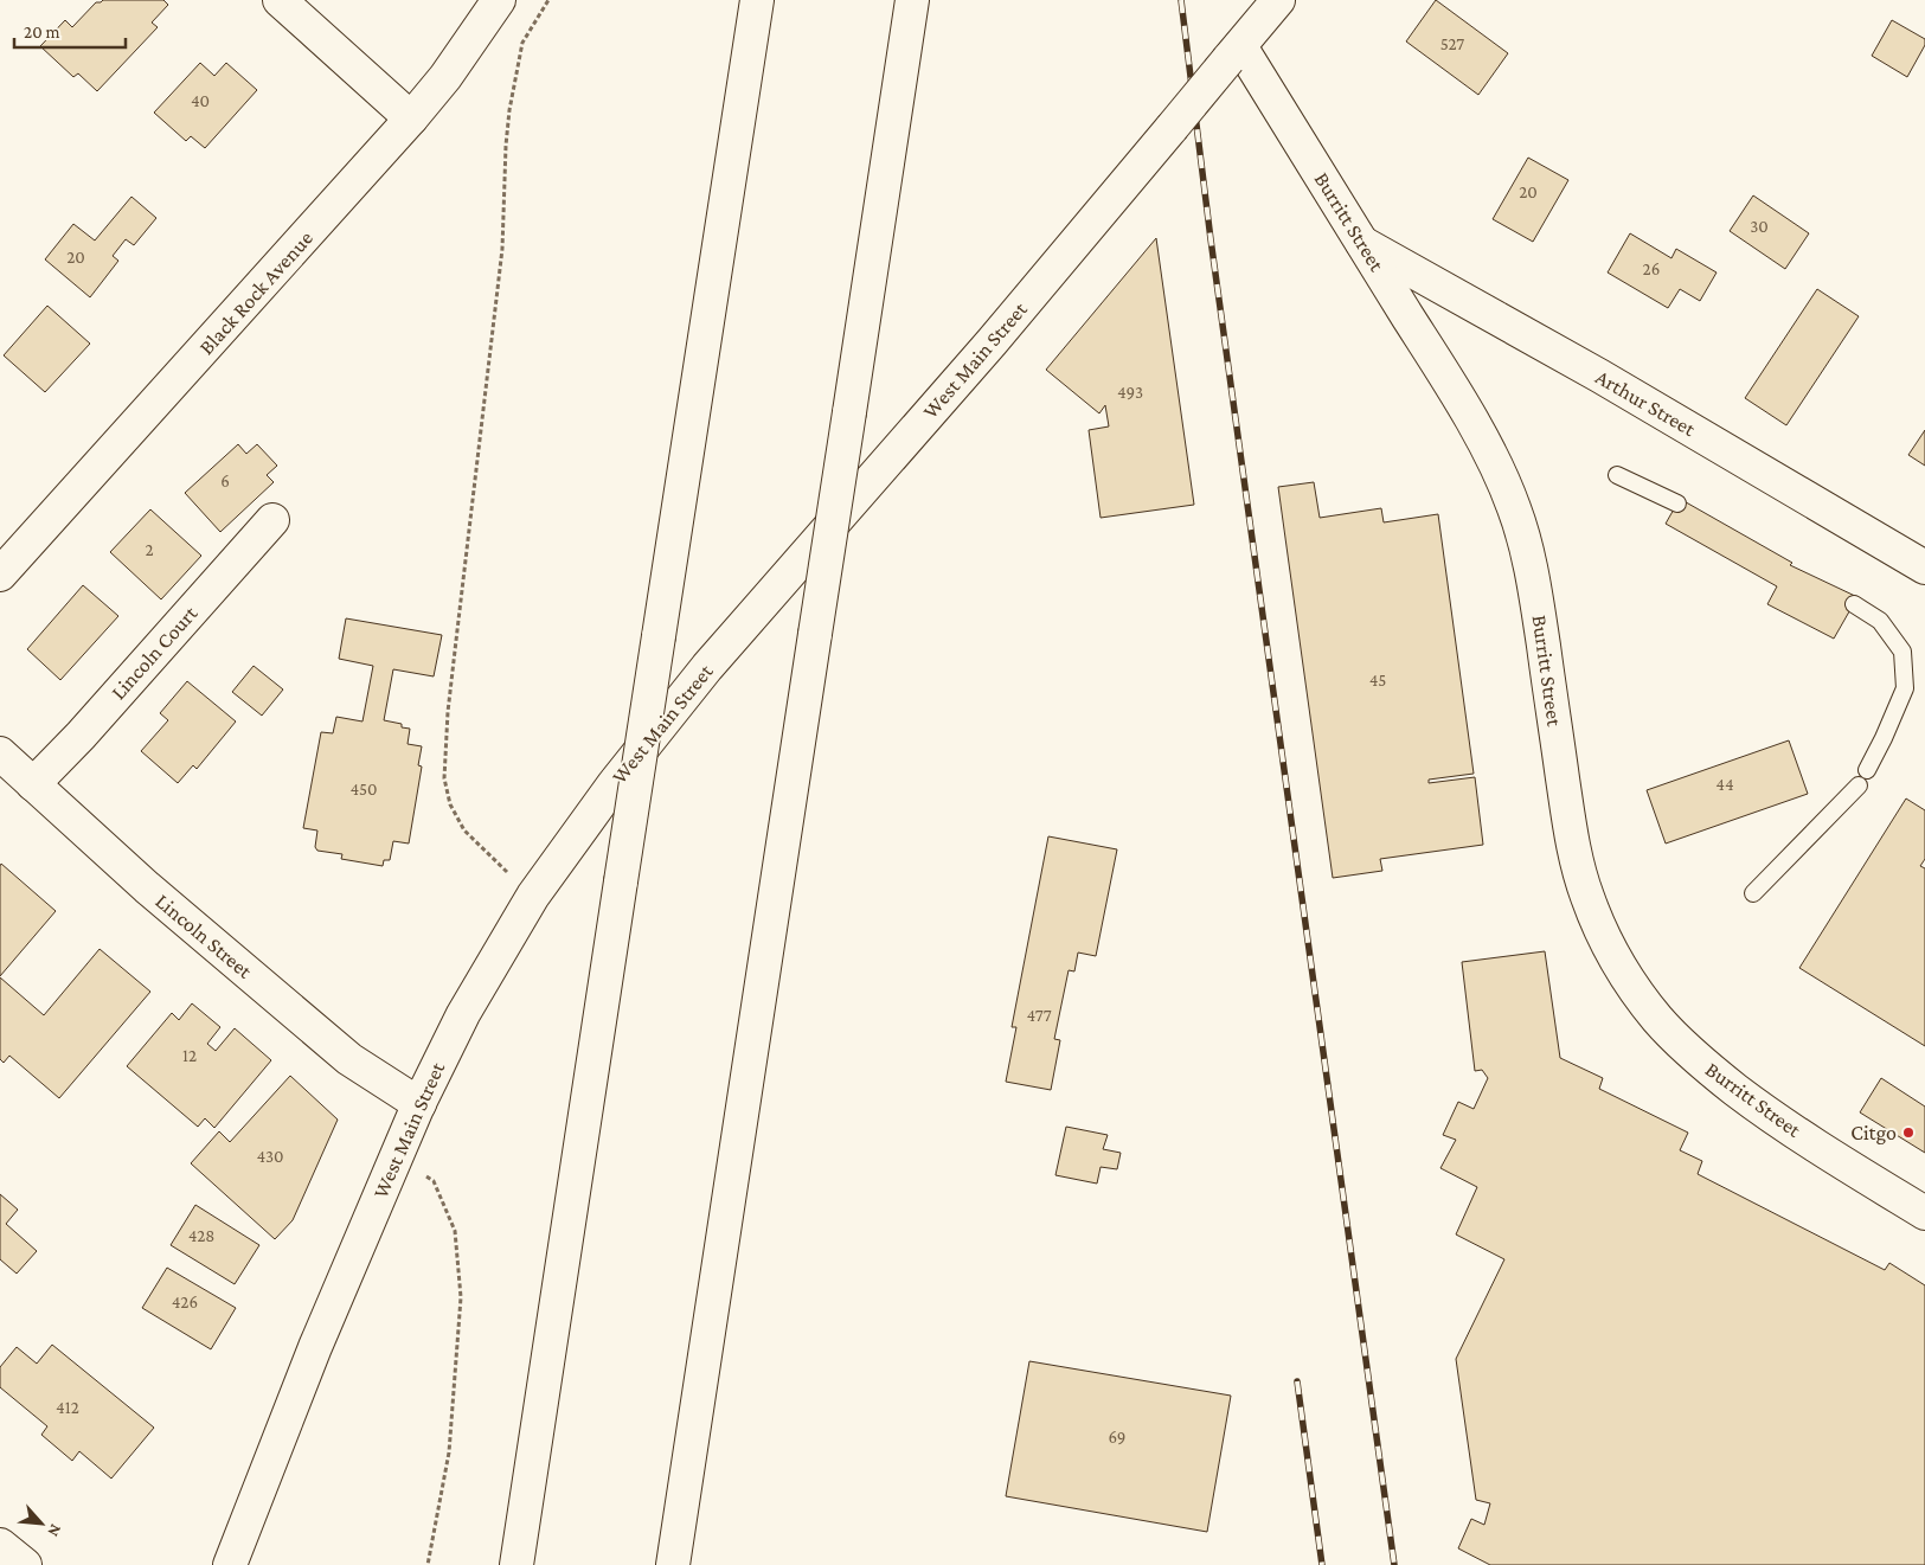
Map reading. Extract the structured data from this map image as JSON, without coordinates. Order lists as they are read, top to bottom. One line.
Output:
{"streets":{"main road":["Burritt Street","Black Rock Avenue","West Main Street","Arthur Street","Lincoln Court","Lincoln Street"]},"crossings":[["Burritt Street","West Main Street"],["Burritt Street","Arthur Street"],["West Main Street","Lincoln Street"],["Lincoln Court","Lincoln Street"]],"places":["Citgo"],"house_numbers":["527","40","20","30","20","26","493","6","2","45","44","450","477","12","430","428","426","412","69"],"scale_bar":"20 m","north":"bottom right"}
